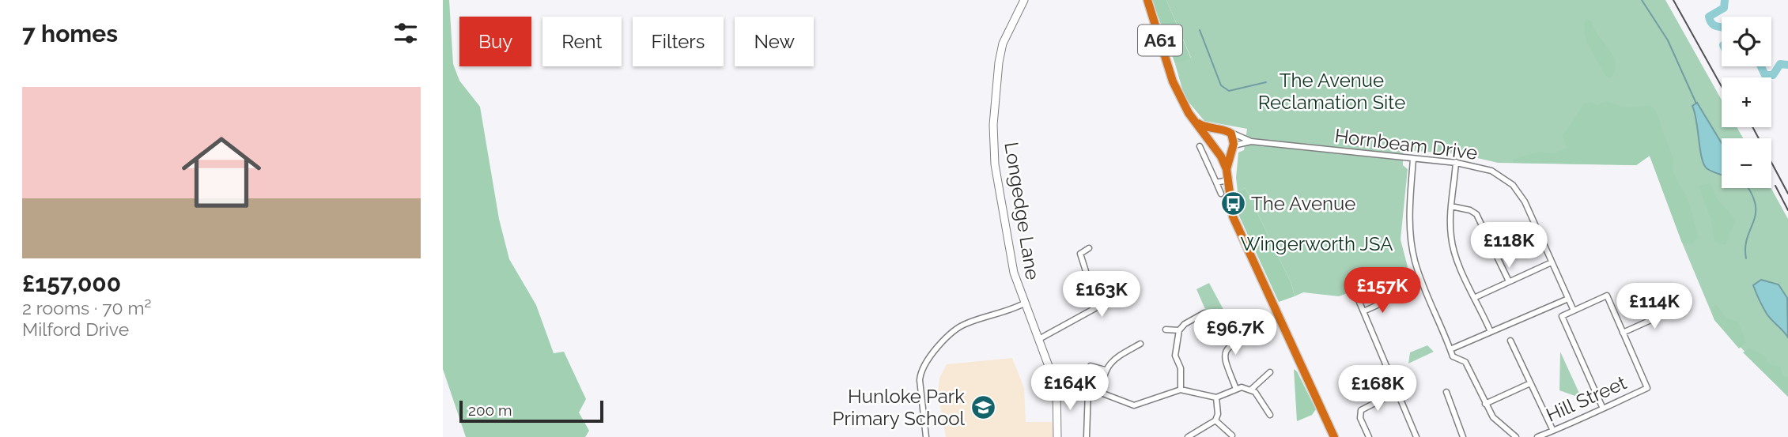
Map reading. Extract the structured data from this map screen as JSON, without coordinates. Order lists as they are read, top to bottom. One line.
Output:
{"streets":{"highway":["A61"],"street":["Hornbeam Drive","Longedge Lane","Hill Street"]},"crossings":[["A61","Hornbeam Drive"]],"parks":["The Avenue Reclamation Site","Wingerworth JSA"],"places":{"bus stop":["The Avenue"],"school or university":["Hunloke Park Primary School"]},"scale_bar":"200 m","page":{"heading":"7 homes","map_buttons":["+","−"],"chip":["Buy","Rent","Filters","New"],"list":[{"name":"£157,000","note":"2 rooms · 70 m² · Milford Drive"}],"price":["£118K","£157K","£163K","£114K","£96.7K","£164K","£168K"],"scale":"200 m"}}
